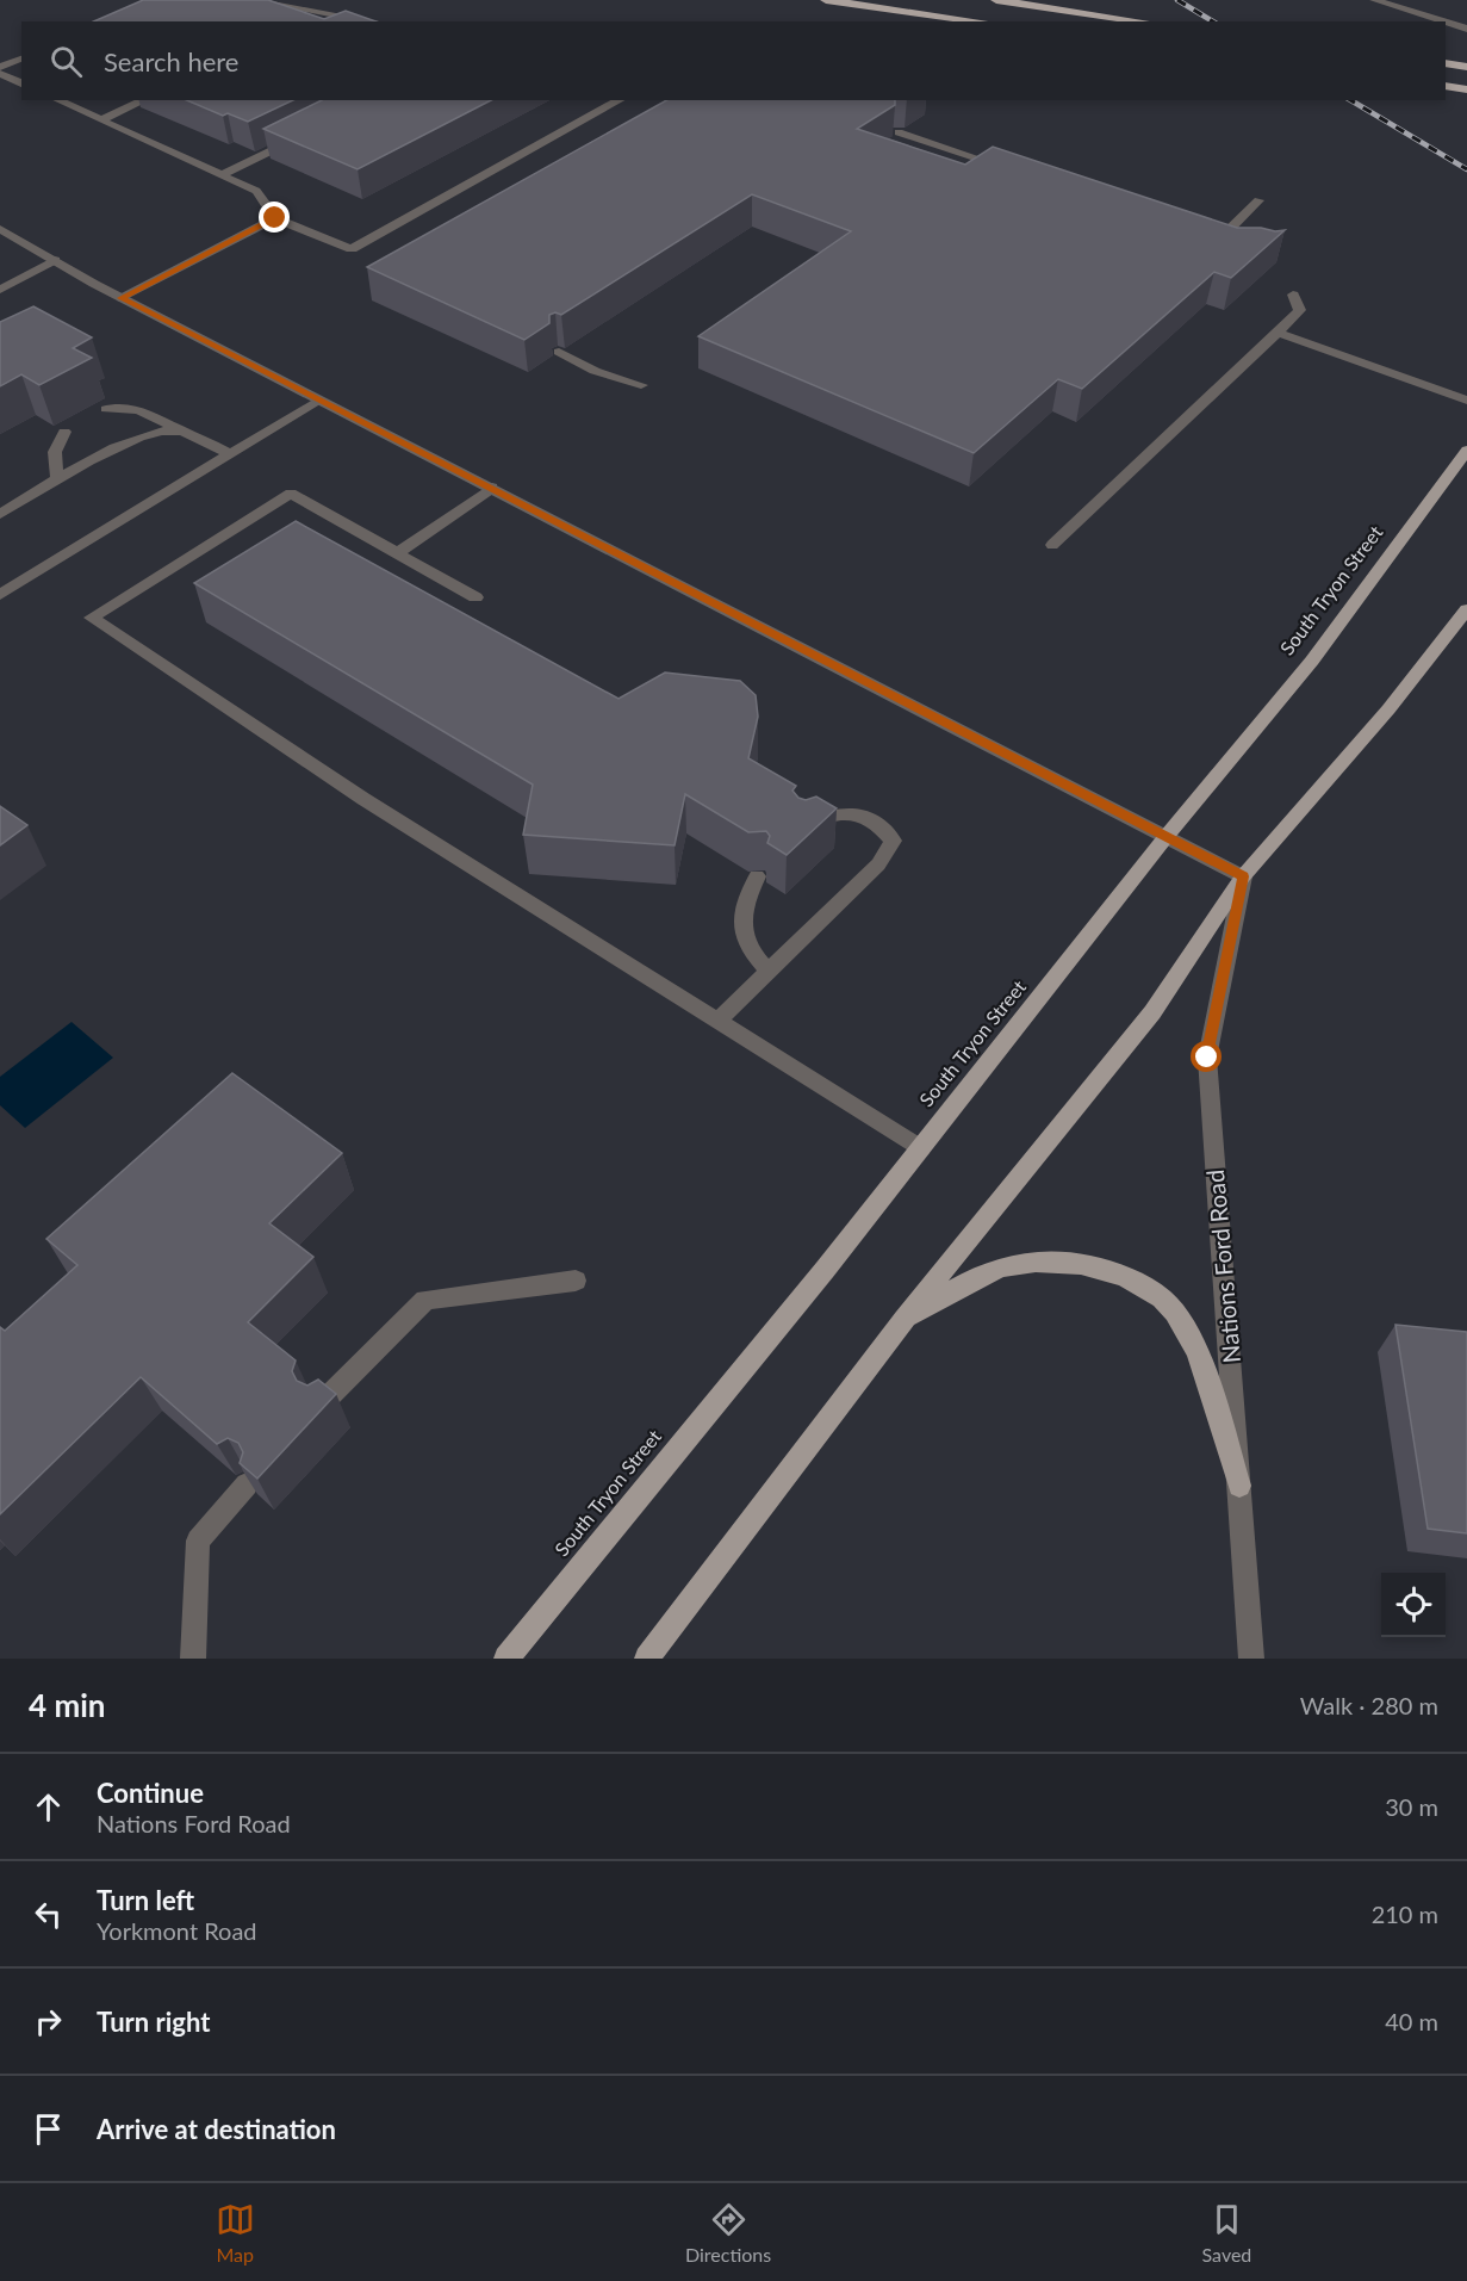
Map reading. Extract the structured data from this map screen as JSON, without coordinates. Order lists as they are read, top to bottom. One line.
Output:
{"streets":{"main road":["South Tryon Street"],"street":["Nations Ford Road"]},"page":{"search":"Search here","heading":["4 min","Walk · 280 m"],"list":[["Continue","Nations Ford Road","30 m"],["Turn left","Yorkmont Road","210 m"],["Turn right","40 m"],"Arrive at destination"],"nav":["Map","Directions","Saved"]}}
